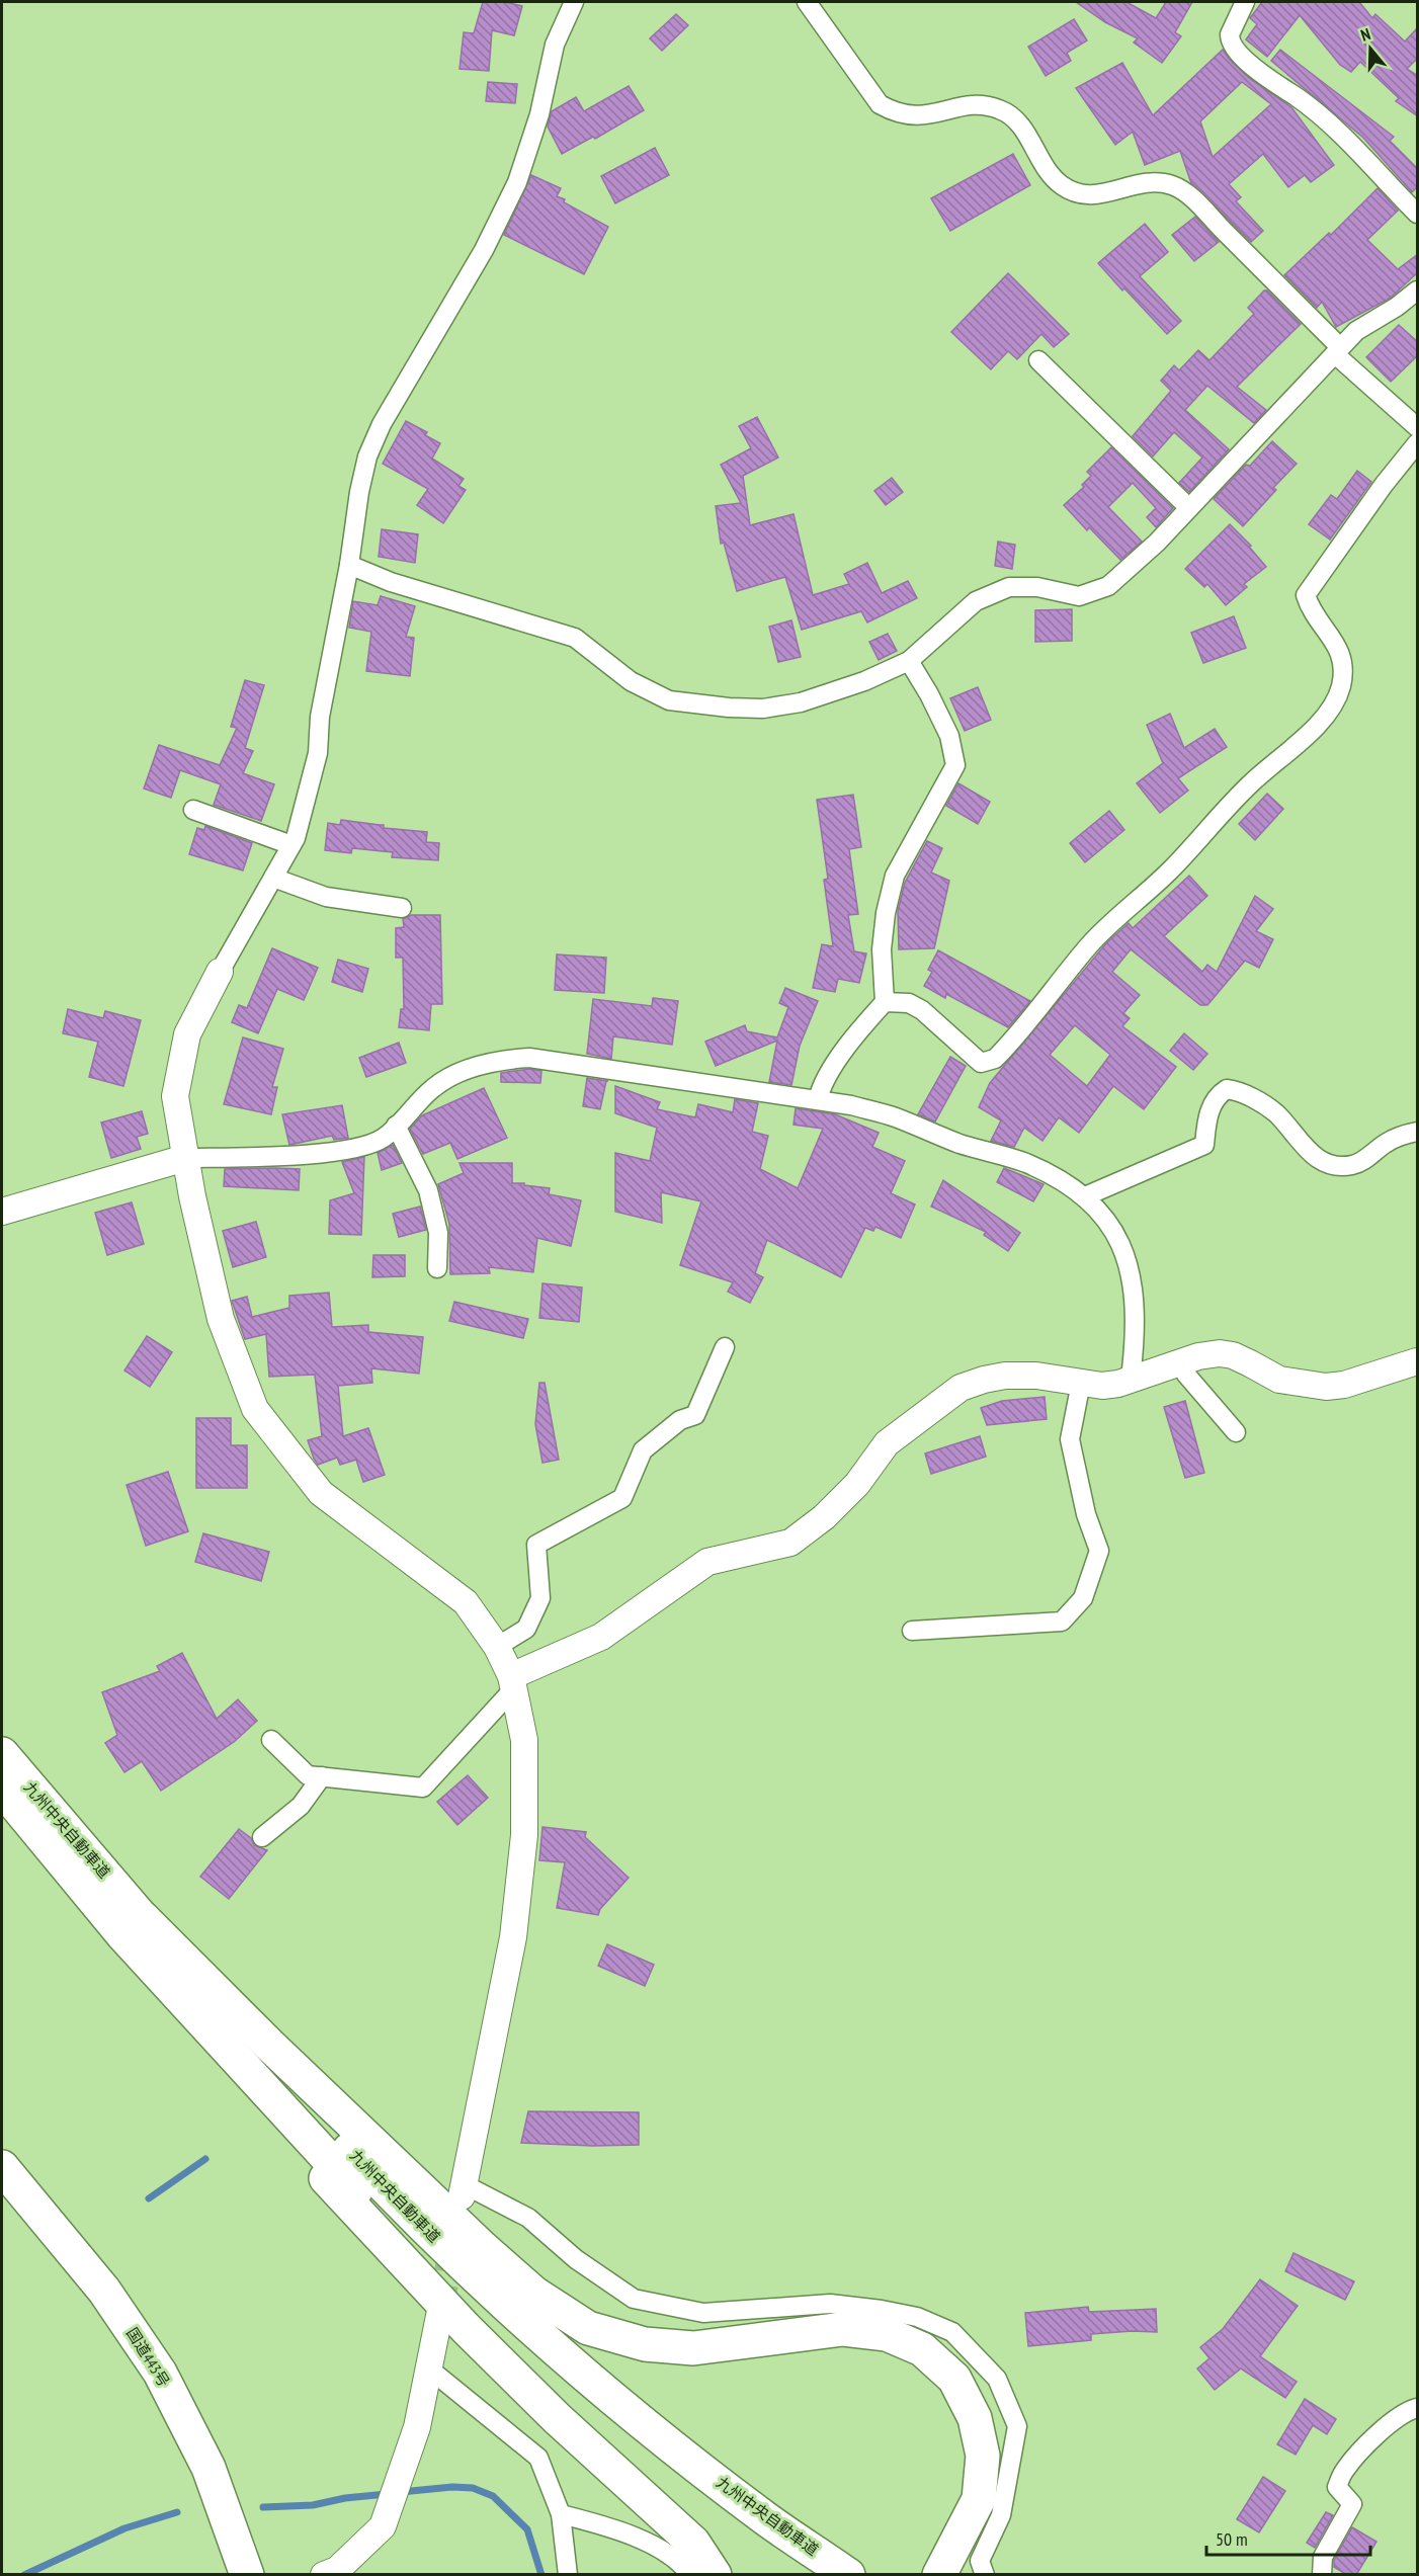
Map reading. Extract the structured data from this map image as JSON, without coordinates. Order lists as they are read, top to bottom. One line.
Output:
{"streets":{"highway":["九州中央自動車道","国道443号"]},"scale_bar":"50 m","north":"top"}
